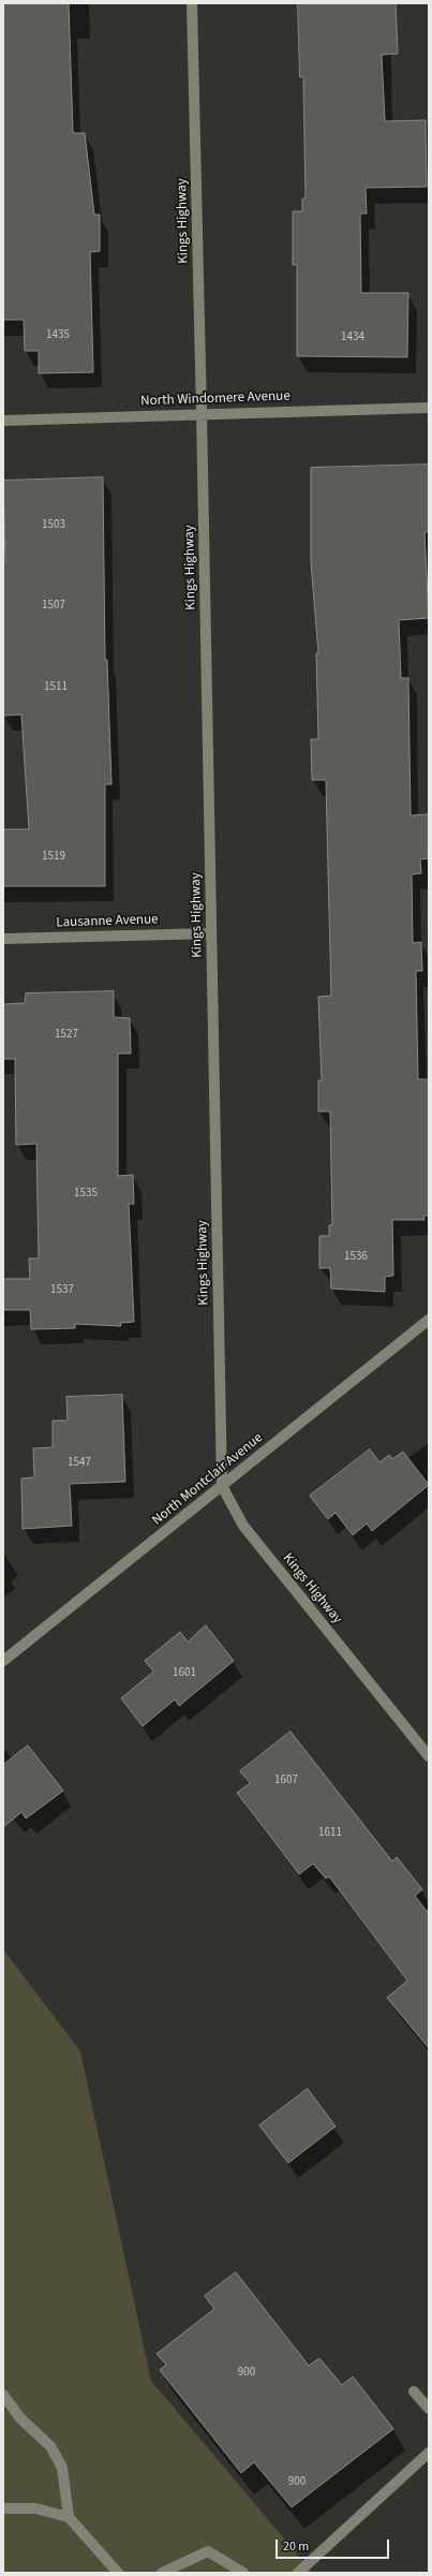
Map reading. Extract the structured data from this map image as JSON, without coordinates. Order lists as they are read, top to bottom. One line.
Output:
{"streets":{"street":["Kings Highway","North Windomere Avenue","Lausanne Avenue","North Montclair Avenue"]},"crossings":[["Kings Highway","North Windomere Avenue"],["Kings Highway","Lausanne Avenue"],["Kings Highway","North Montclair Avenue"]],"house_numbers":["1435","1434","1503","1507","1511","1519","1527","1535","1536","1537","1547","1601","1607","1611","900","900"],"scale_bar":"20 m"}
